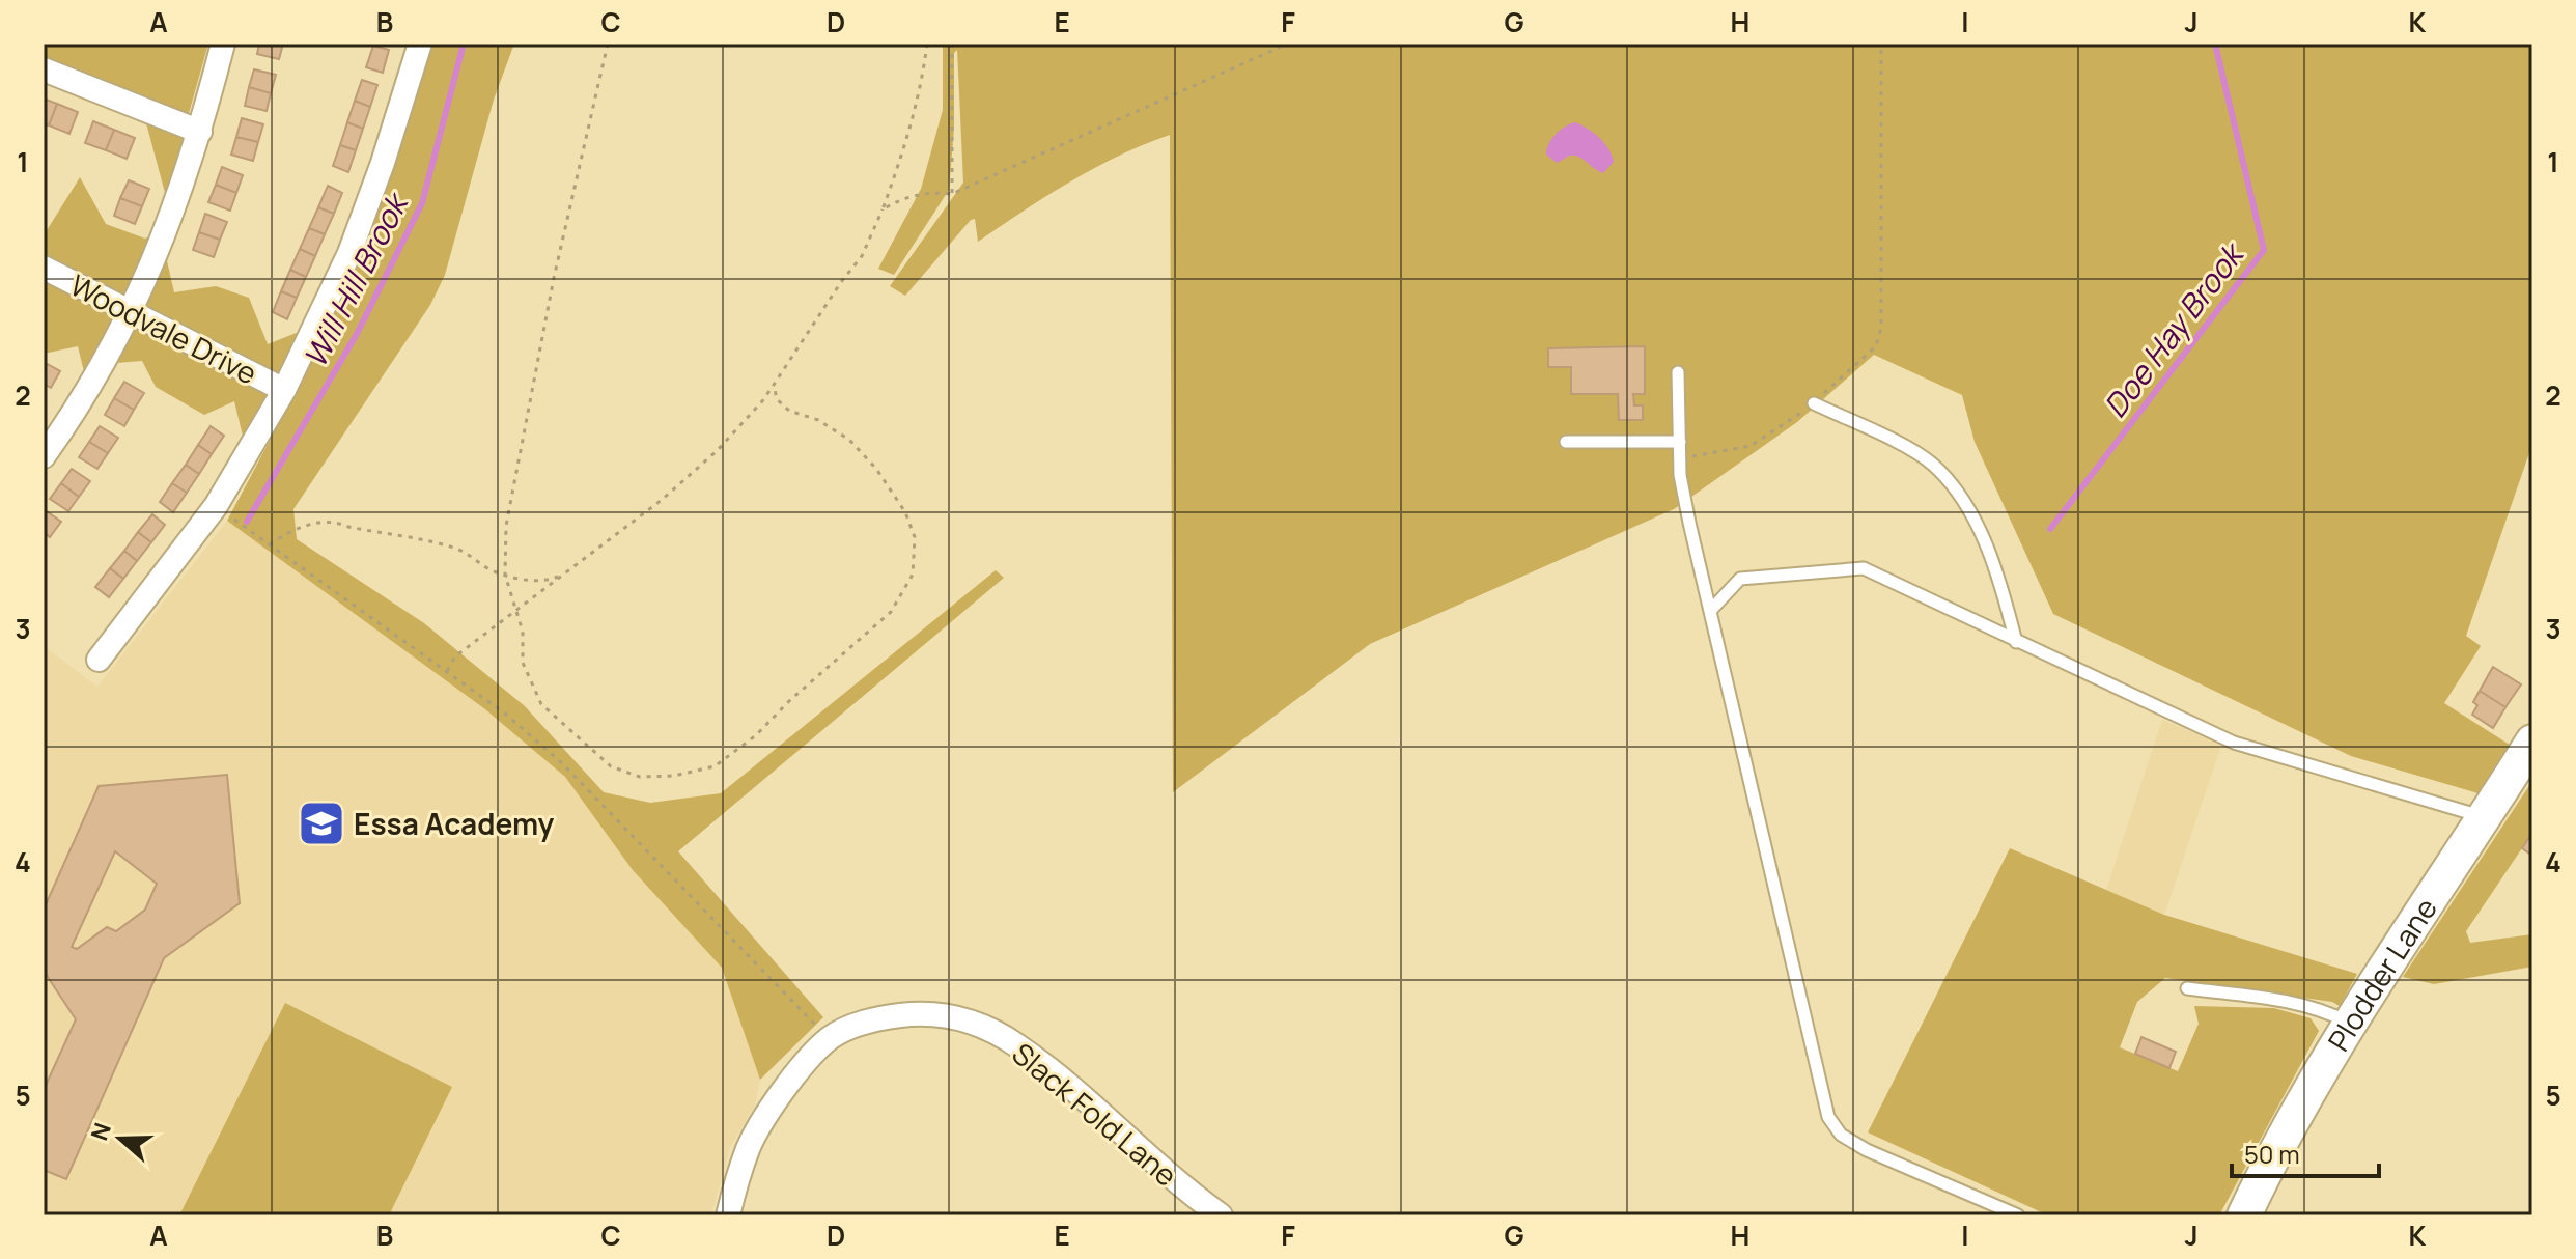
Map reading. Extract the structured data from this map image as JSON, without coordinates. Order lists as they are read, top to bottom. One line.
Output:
{"streets":{"main road":["Plodder Lane"],"street":["Woodvale Drive","Slack Fold Lane"]},"water":["Will Hill Brook","Doe Hay Brook"],"places":{"school or university":["Essa Academy"]},"scale_bar":"50 m","north":"left","grid":{"columns":["A","B","C","D","E","F","G","H","I","J","K"],"rows":["1","2","3","4","5"]}}
